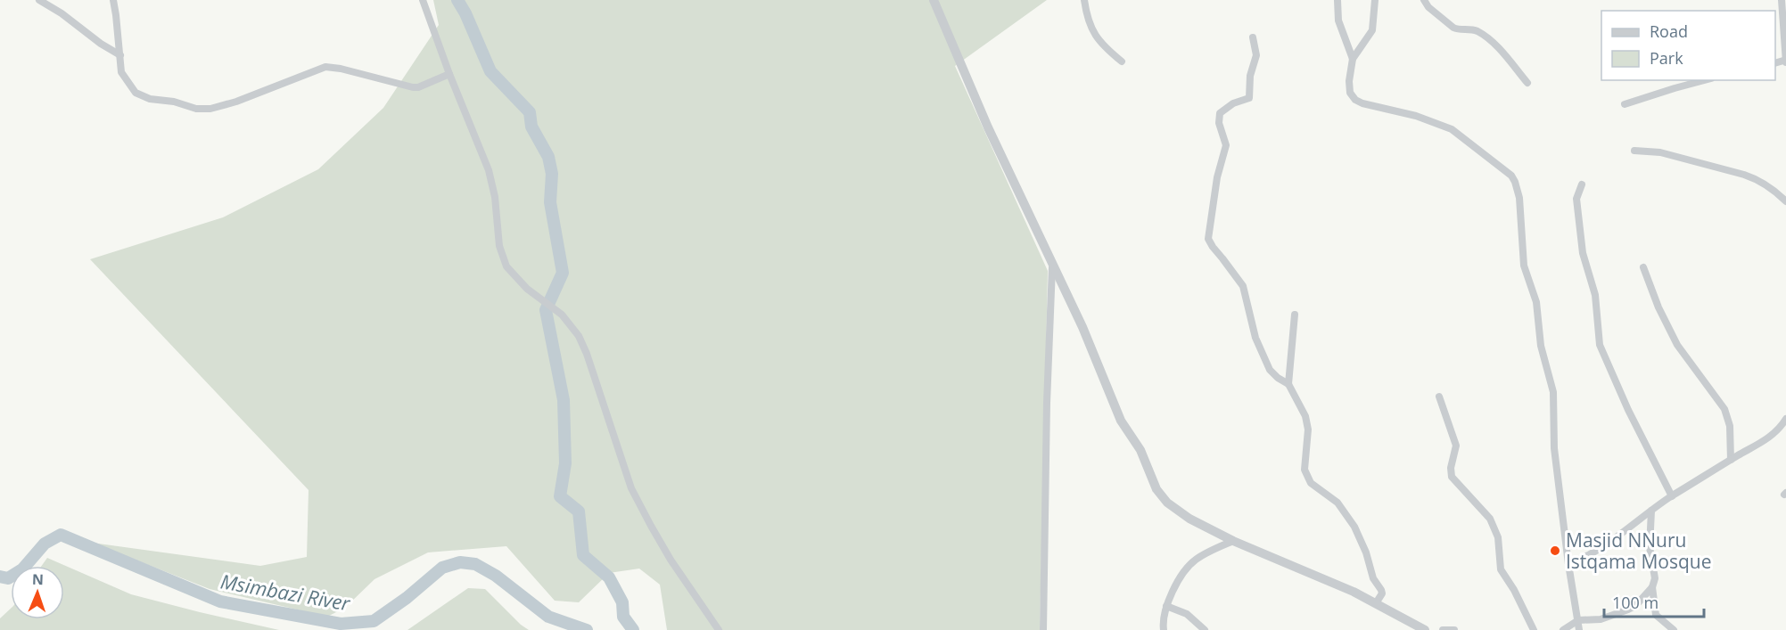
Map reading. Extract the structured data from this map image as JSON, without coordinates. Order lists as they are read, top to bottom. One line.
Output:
{"water":["Msimbazi River"],"places":["Masjid NNuru Istqama Mosque"],"legend":["Road","Park"],"scale_bar":"100 m","north":"top"}
